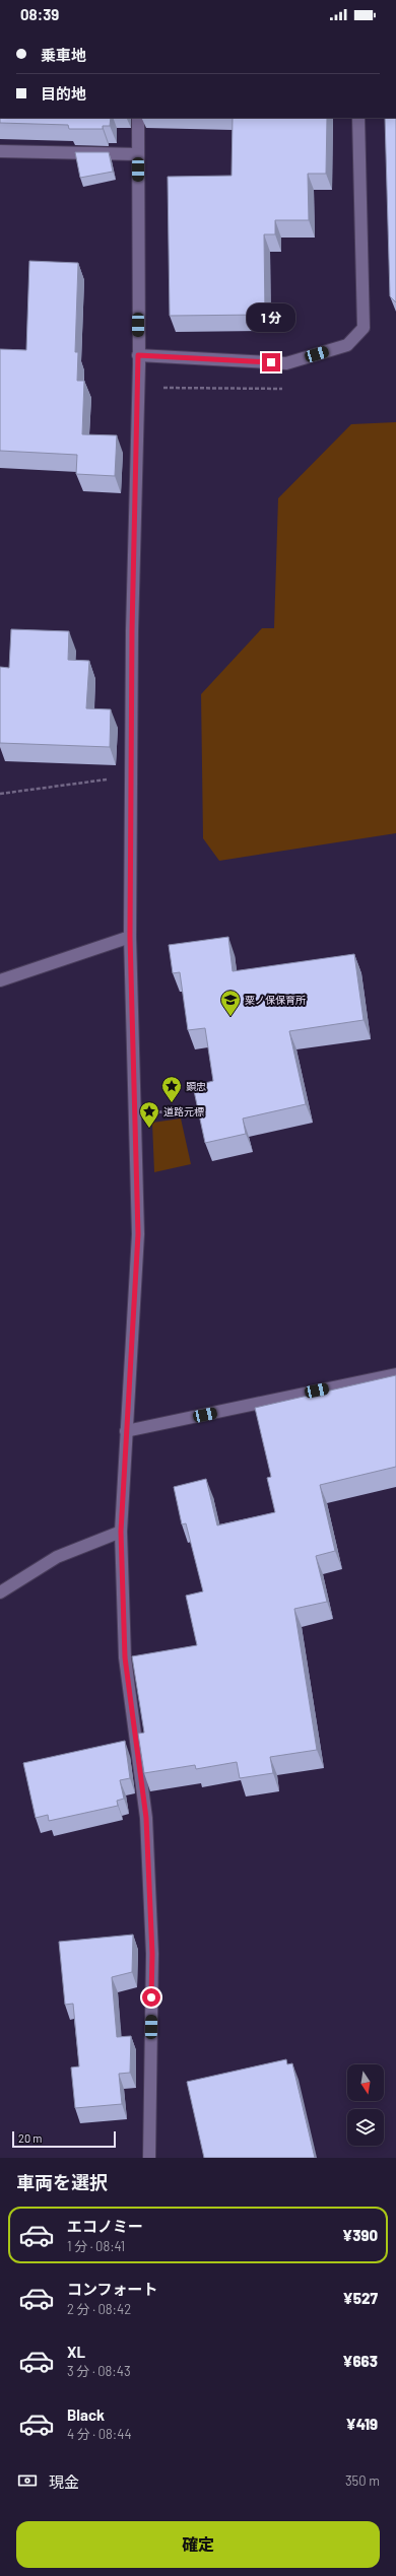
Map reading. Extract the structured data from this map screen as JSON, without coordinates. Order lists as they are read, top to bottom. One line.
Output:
{"places":{"school or university":["粟ノ保保育所"],"place":["顕忠","道路元標"]},"scale_bar":"20 m","north":"bottom","page":{"status":"08:39","banner":["乗車地","目的地"],"bubble":"1 分","scale":"20 m","heading":"車両を選択","list":[{"name":"エコノミー","note":"1 分 · 08:41","value":"¥390"},{"name":"コンフォート","note":"2 分 · 08:42","value":"¥527"},{"name":"XL","note":"3 分 · 08:43","value":"¥663"},{"name":"Black","note":"4 分 · 08:44","value":"¥419"}],"pay":["現金","350 m"],"buttons":"確定"}}
